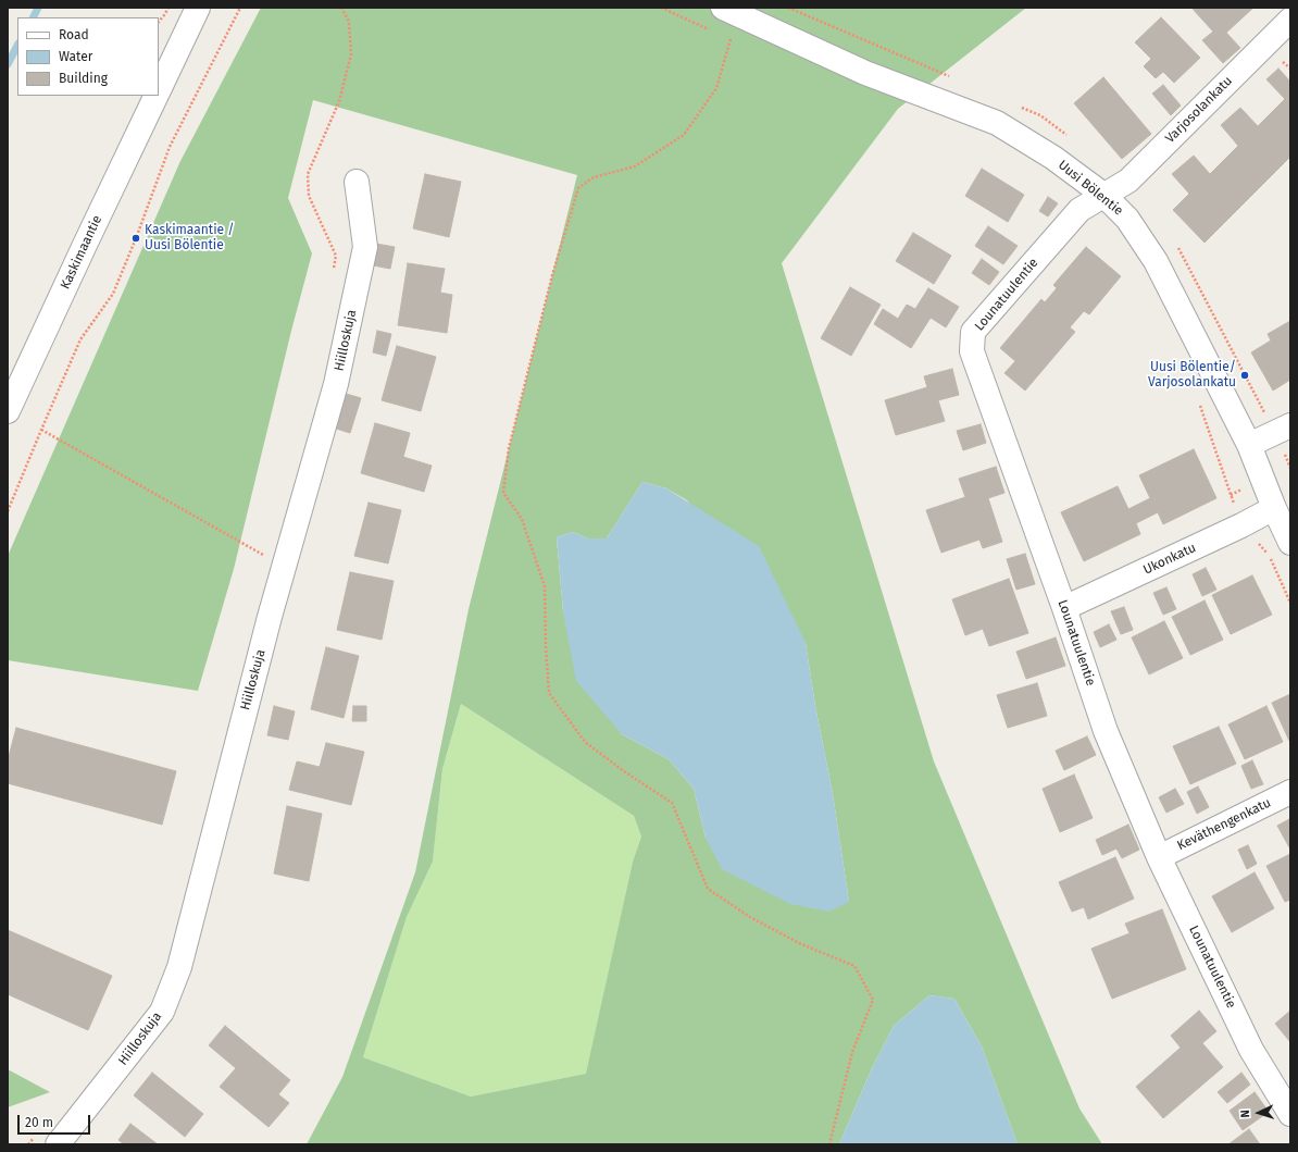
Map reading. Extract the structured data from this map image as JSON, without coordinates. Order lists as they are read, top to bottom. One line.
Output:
{"streets":{"street":["Varjosolankatu","Uusi Bölentie","Kaskimaantie","Lounatuulentie","Hiilloskuja","Ukonkatu","Keväthengenkatu"]},"crossings":[["Varjosolankatu","Uusi Bölentie"],["Varjosolankatu","Lounatuulentie"],["Uusi Bölentie","Lounatuulentie"],["Uusi Bölentie","Ukonkatu"],["Lounatuulentie","Ukonkatu"],["Lounatuulentie","Keväthengenkatu"]],"places":["Kaskimaantie / Uusi Bölentie","Uusi Bölentie/ Varjosolankatu"],"legend":["Road","Water","Building"],"scale_bar":"20 m","north":"left"}
